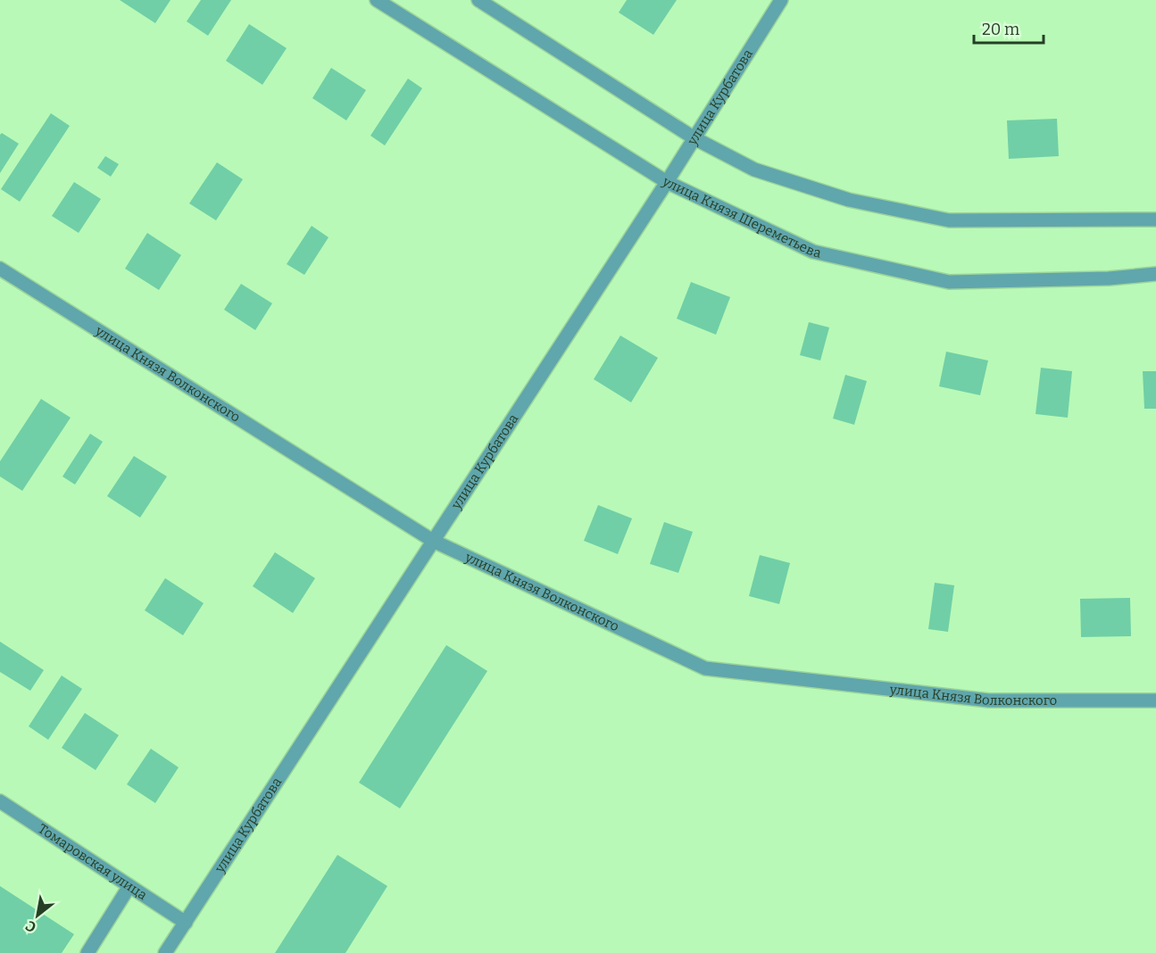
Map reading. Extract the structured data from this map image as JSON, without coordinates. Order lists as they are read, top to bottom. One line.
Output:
{"streets":{"street":["улица Курбатова","улица Князя Шереметьева","улица Князя Волконского","Томаровская улица"]},"crossings":[["улица Курбатова","улица Князя Шереметьева"],["улица Курбатова","улица Князя Волконского"],["улица Курбатова","Томаровская улица"]],"scale_bar":"20 m","north":"bottom left"}
